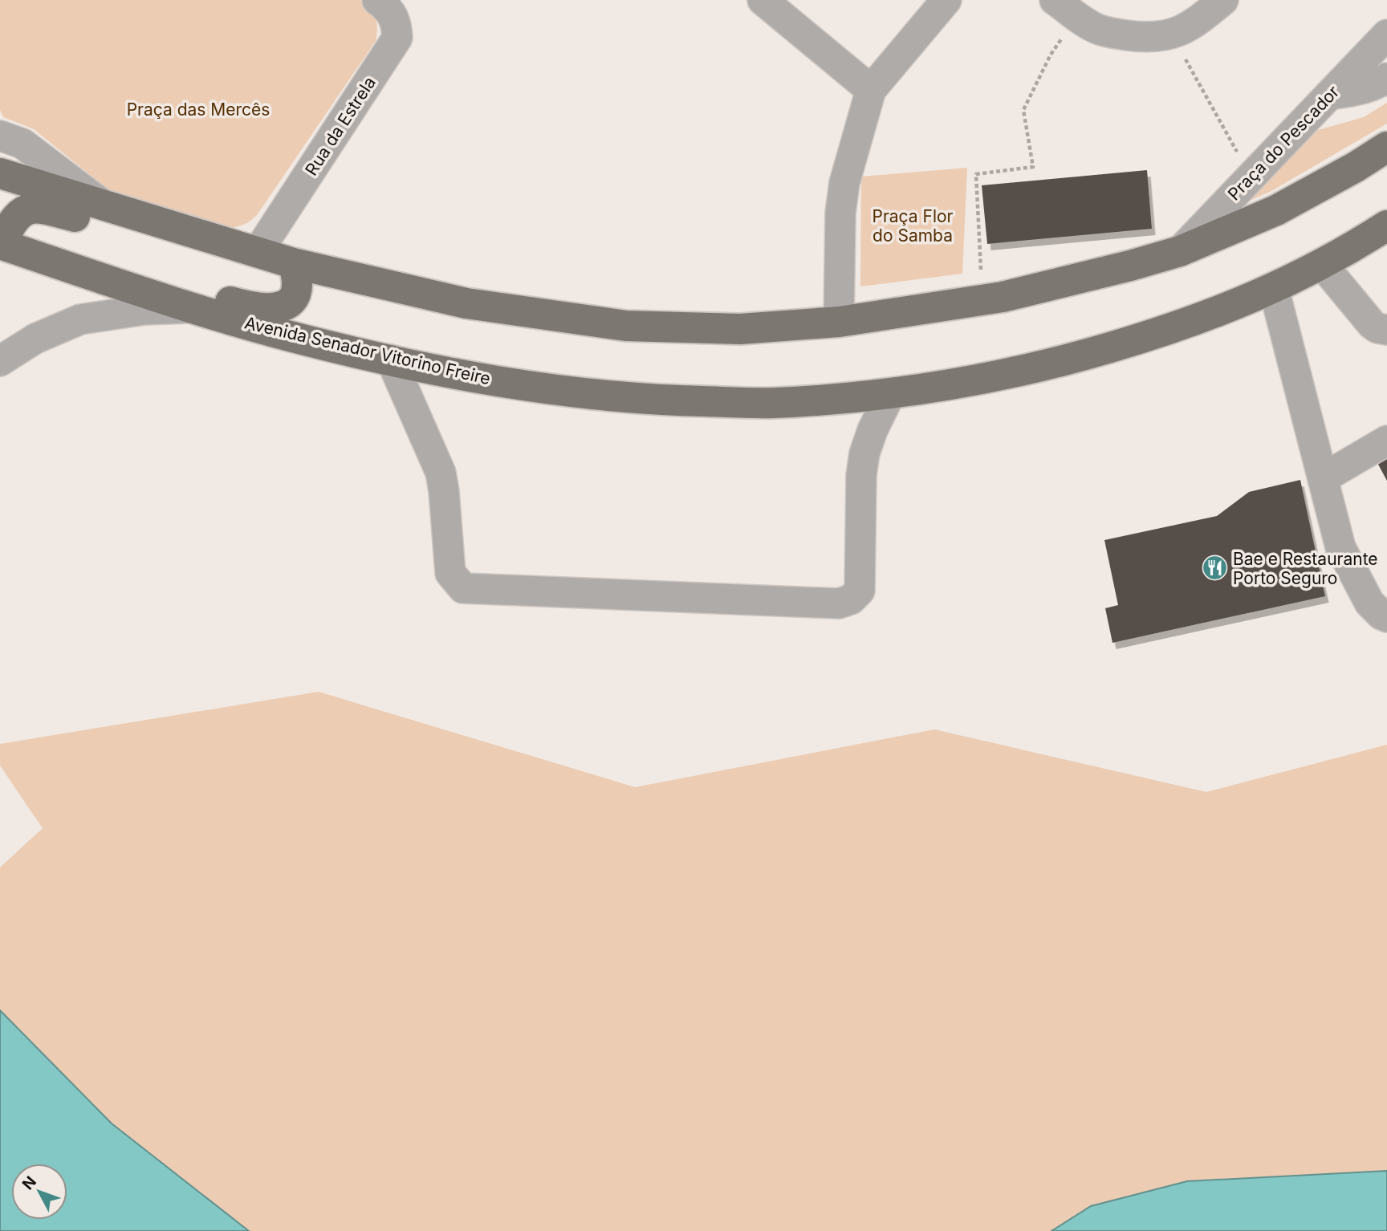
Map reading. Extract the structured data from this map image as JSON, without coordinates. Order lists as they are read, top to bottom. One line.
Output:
{"streets":{"main road":["Avenida Senador Vitorino Freire"],"street":["Rua da Estrela","Praça do Pescador"]},"parks":["Praça das Mercês","Praça Flor do Samba"],"places":{"restaurant":["Bae e Restaurante Porto Seguro"]},"north":"top left"}
